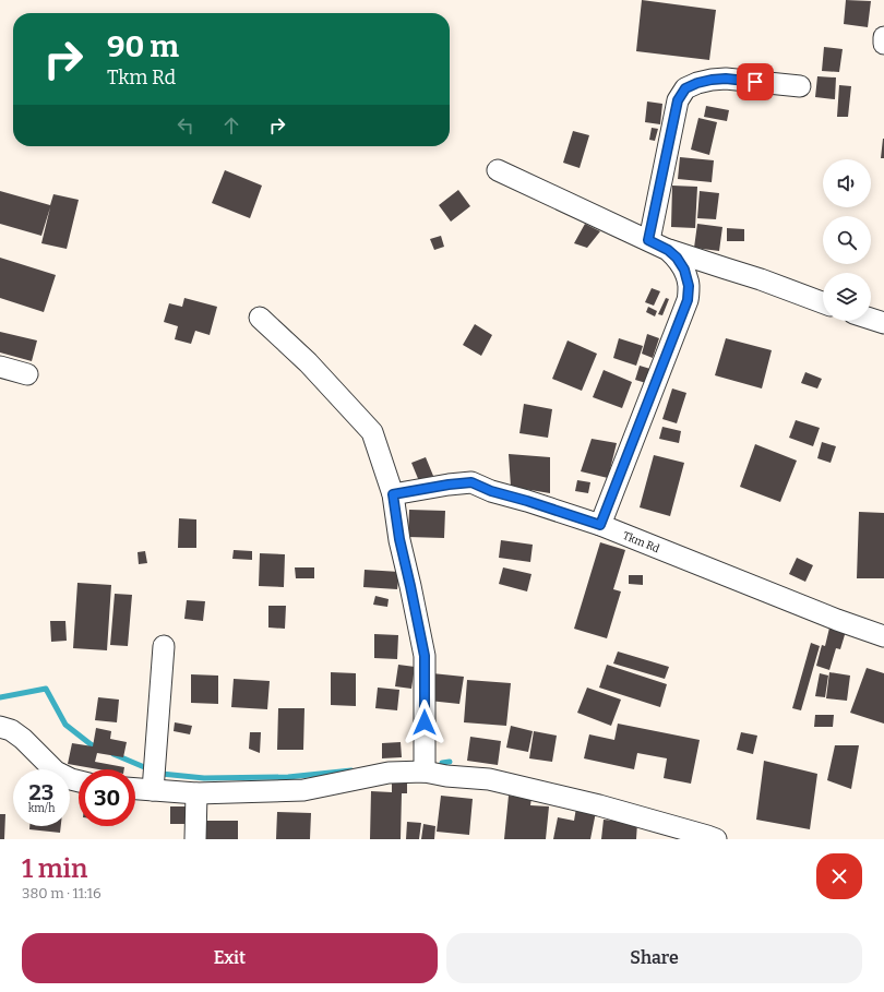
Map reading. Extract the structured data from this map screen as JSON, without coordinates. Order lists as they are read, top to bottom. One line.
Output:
{"streets":{"street":["Tkm Rd"]},"page":{"turn":["90 m","Tkm Rd"],"speed":"23 km/h","limit":"30","heading":["1 min","380 m · 11:16"],"buttons":["Exit","Share"]}}
